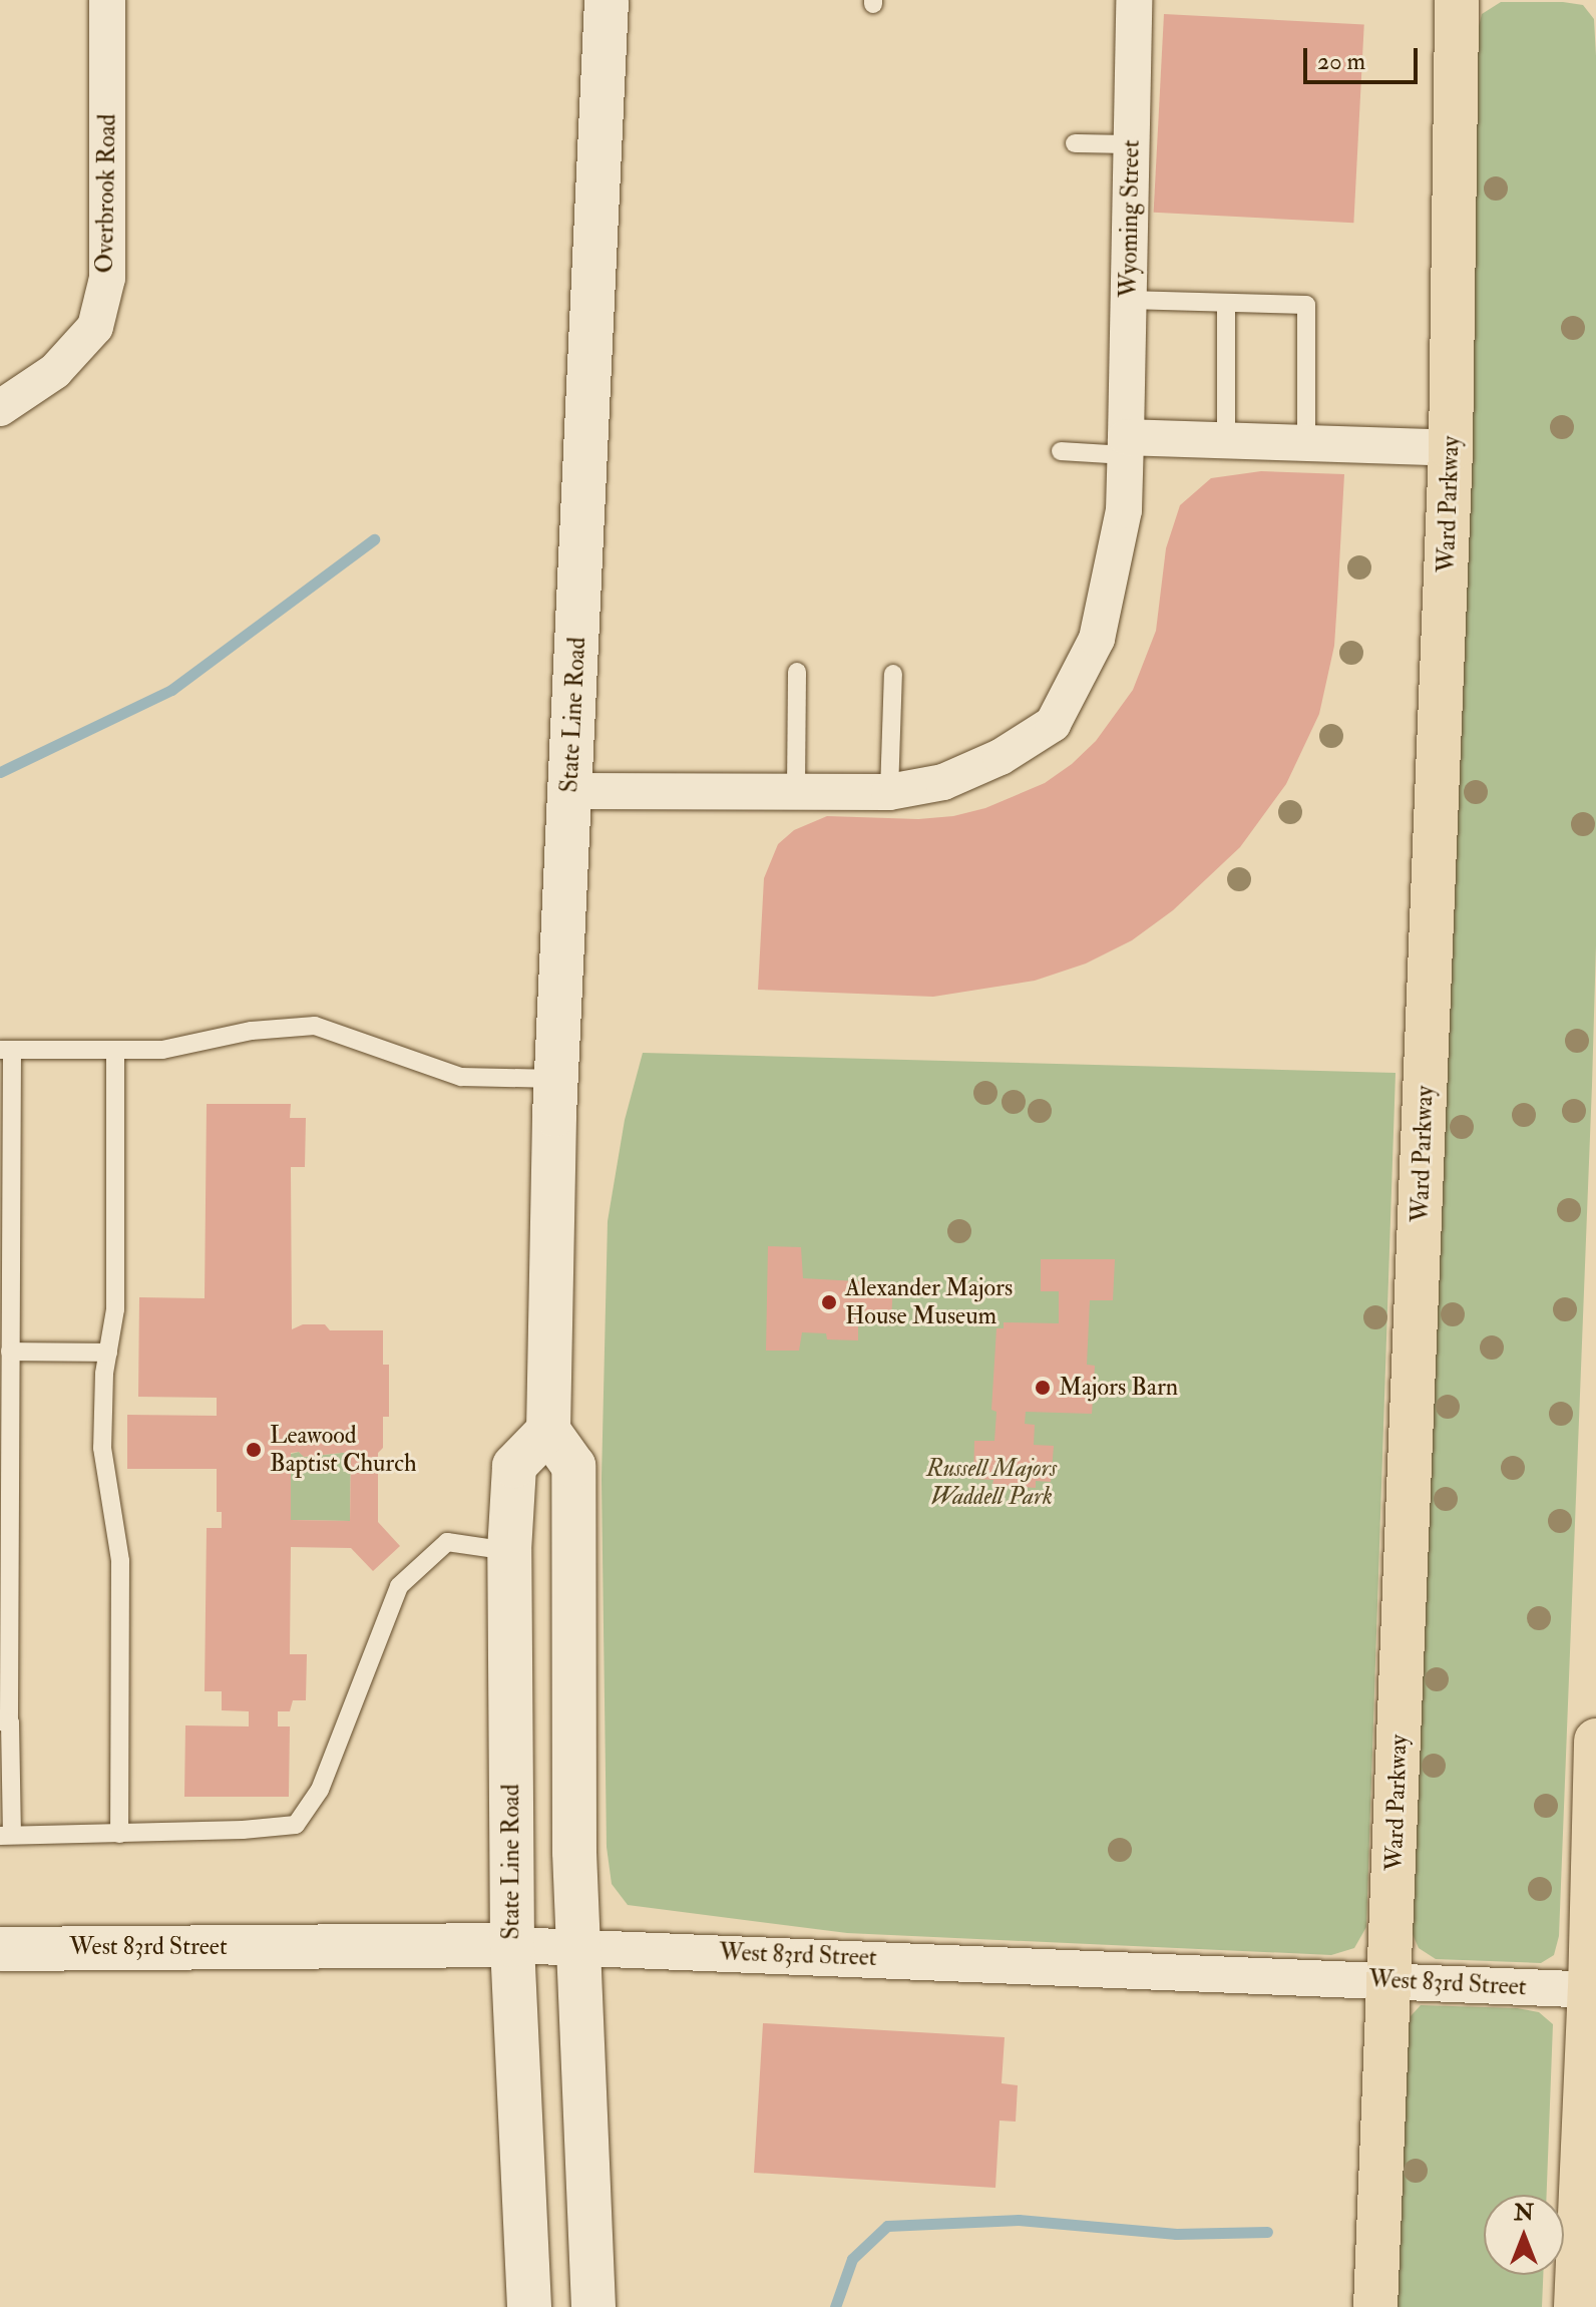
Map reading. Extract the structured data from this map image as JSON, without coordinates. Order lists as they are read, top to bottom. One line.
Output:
{"streets":{"main road":["Ward Parkway","State Line Road","West 83rd Street"],"street":["Overbrook Road","Wyoming Street"]},"crossings":[["Wyoming Street","State Line Road"],["Ward Parkway","West 83rd Street"],["State Line Road","West 83rd Street"]],"parks":["Russell Majors Waddell Park"],"places":["Alexander Majors House Museum","Majors Barn","Leawood Baptist Church"],"scale_bar":"20 m","north":"top"}
